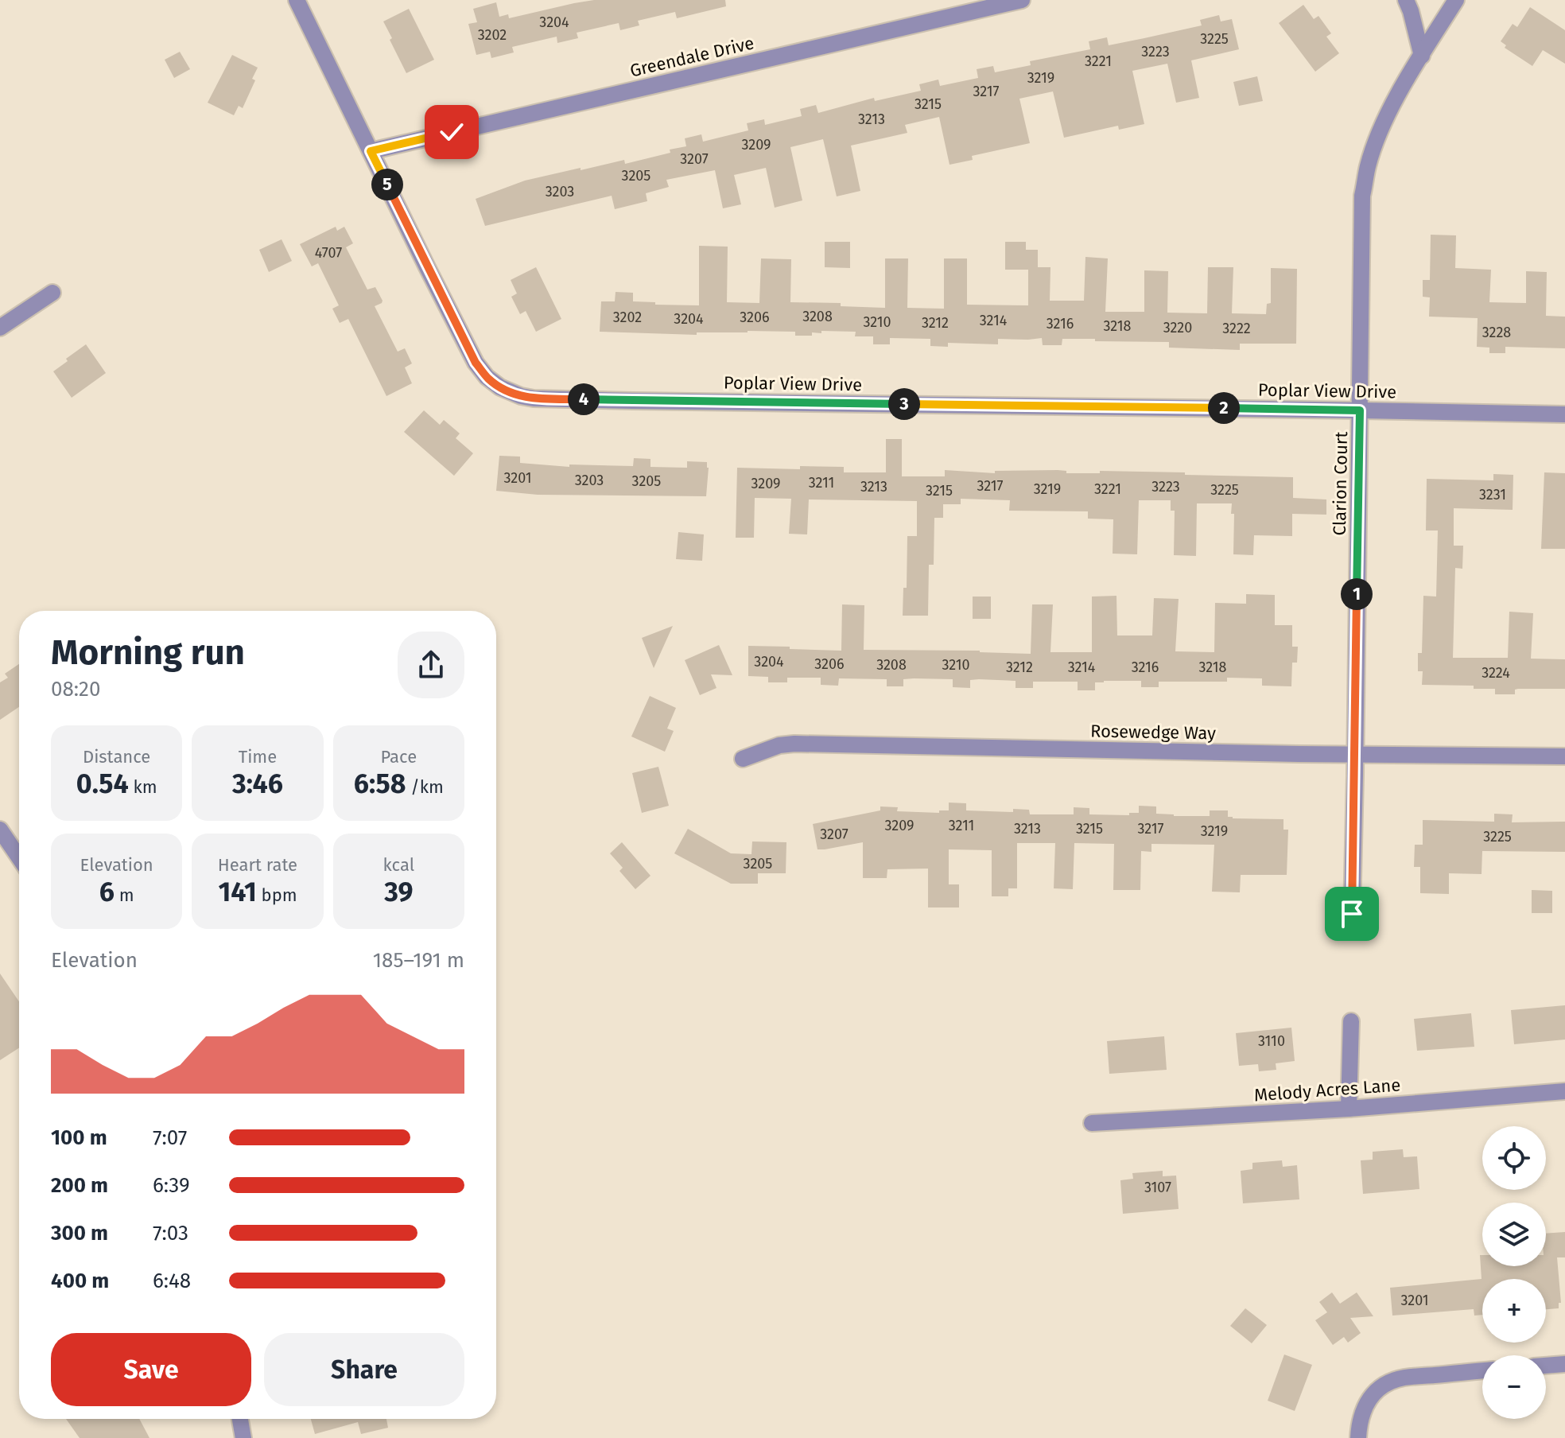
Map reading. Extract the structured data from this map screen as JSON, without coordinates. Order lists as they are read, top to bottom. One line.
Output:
{"streets":{"street":["Greendale Drive","Poplar View Drive","Clarion Court","Rosewedge Way","Melody Acres Lane"]},"crossings":[["Greendale Drive","Poplar View Drive"],["Poplar View Drive","Clarion Court"],["Clarion Court","Rosewedge Way"]],"house_numbers":["3204","3202","3225","3223","3221","3219","3217","3215","3213","3209","3207","3205","3203","4707","3208","3202","3206","3204","3214","3210","3212","3216","3218","3220","3222","3228","3201","3203","3205","3211","3209","3217","3213","3223","3219","3221","3225","3215","3231","3204","3206","3208","3210","3212","3214","3216","3218","3224","3209","3211","3213","3215","3217","3219","3207","3225","3205","3110","3107","3201"],"page":{"pins":["5","4","3","2","1"],"heading":["Morning run","08:20"],"stats":[["Distance","0.54 km"],["Time","3:46"],["Pace","6:58 /km"],["Elevation","6 m"],["Heart rate","141 bpm"],["kcal","39"]],"chart":["Elevation","185–191 m"],"list":[{"name":"100 m","note":"7:07"},{"name":"200 m","note":"6:39"},{"name":"300 m","note":"7:03"},{"name":"400 m","note":"6:48"}],"map_buttons":["+","−"],"buttons":["Save","Share"]}}
